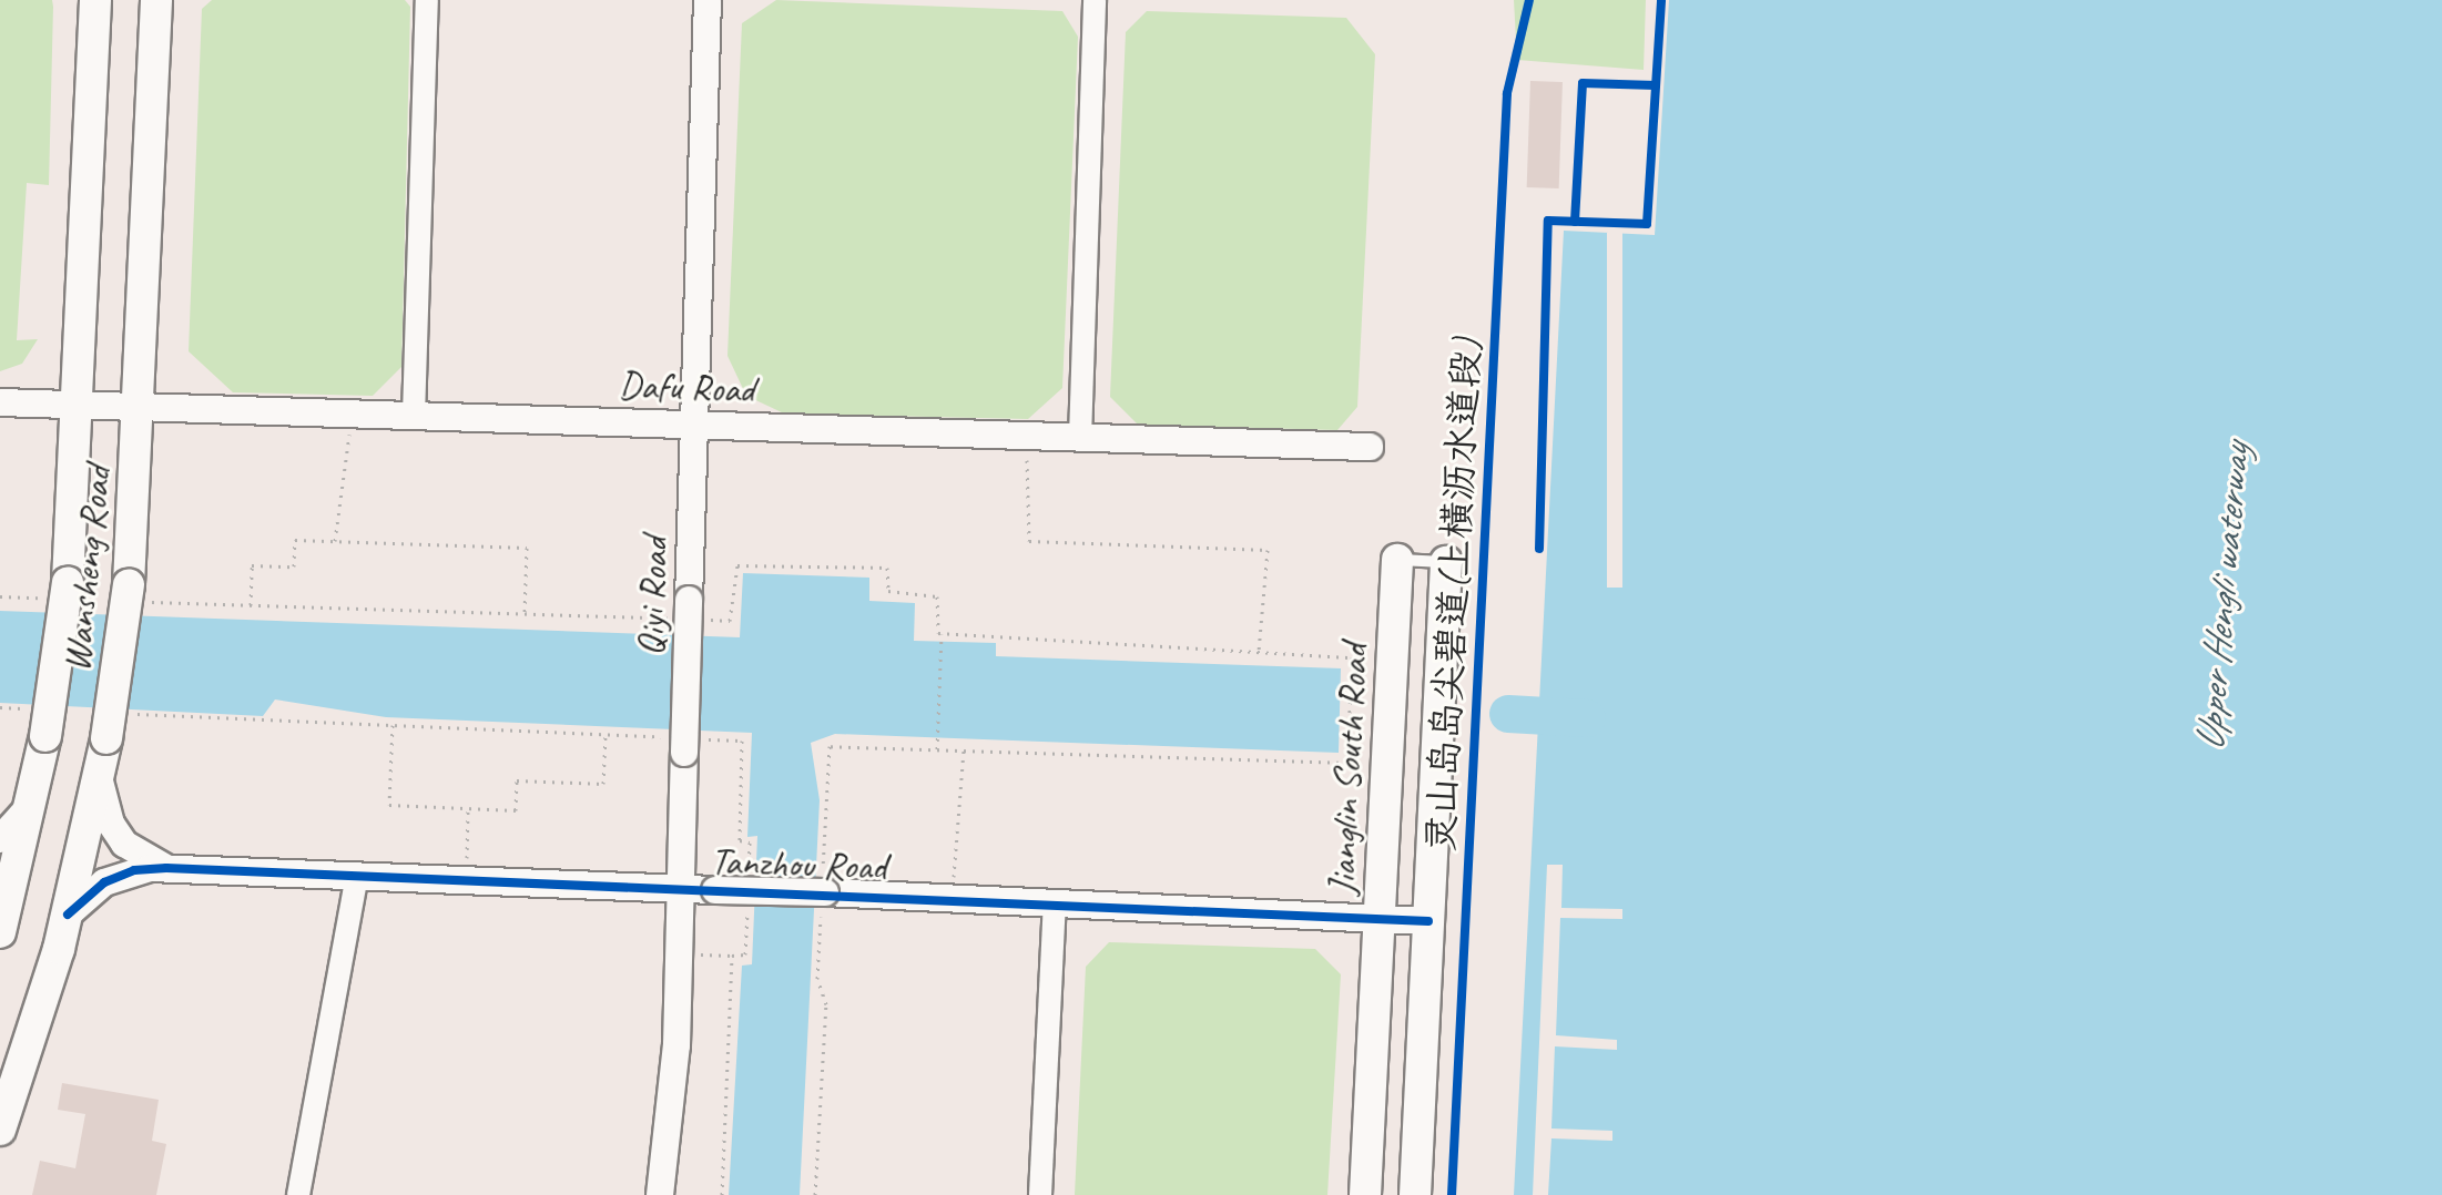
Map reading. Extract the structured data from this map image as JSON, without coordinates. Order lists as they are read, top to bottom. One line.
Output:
{"streets":{"main road":["Wansheng Road","Jianglin South Road"],"street":["Dafu Road","Qiyi Road","Tanzhou Road"],"cycle path":["灵山岛岛尖碧道(上横沥水道段)"]},"crossings":[["Dafu Road","Wansheng Road"],["Dafu Road","Qiyi Road"],["Wansheng Road","Tanzhou Road"],["Qiyi Road","Tanzhou Road"],["Jianglin South Road","Tanzhou Road"]],"water":["Upper Hengli waterway"]}
